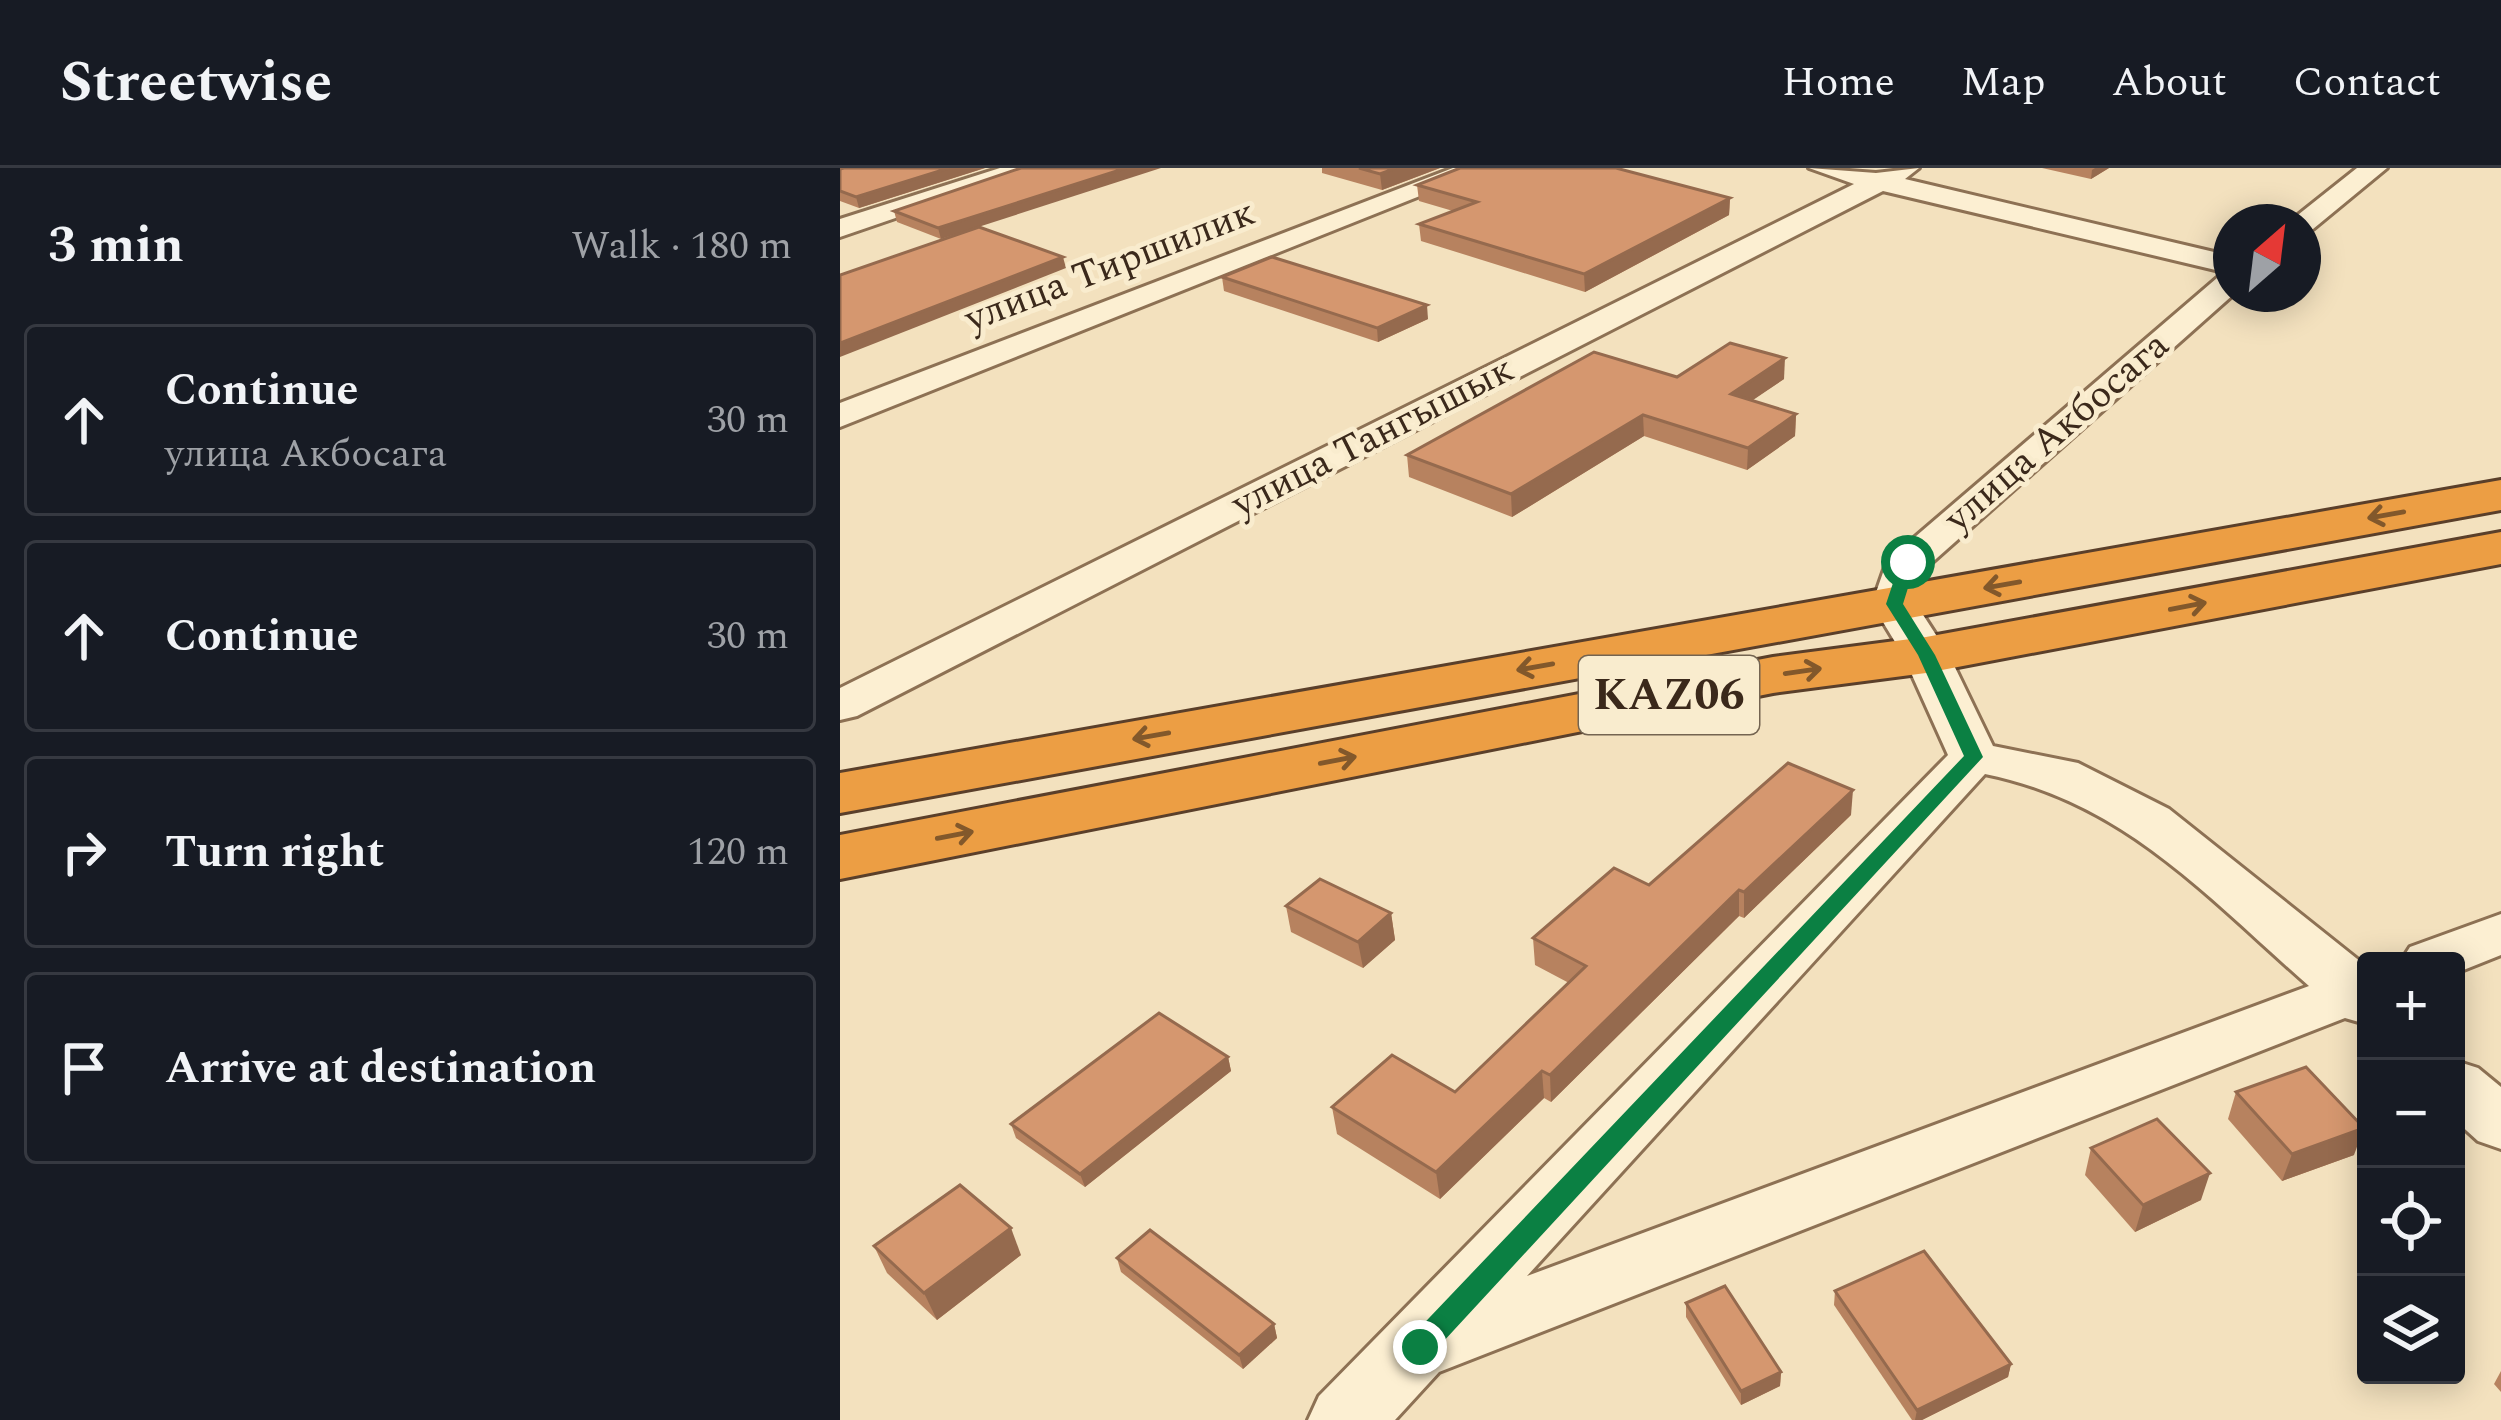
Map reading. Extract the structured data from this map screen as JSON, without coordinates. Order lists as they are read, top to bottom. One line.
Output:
{"streets":{"highway":["KАZ06"],"street":["улица Тиршилик","улица Акбосага","улица Тангышык"]},"crossings":[["улица Акбосага","KАZ06"]],"north":"top right","page":{"header":"Streetwise","nav":["Home","Map","About","Contact"],"heading":["3 min","Walk · 180 m"],"list":[["Continue","улица Акбосага","30 m"],["Continue","30 m"],["Turn right","120 m"],"Arrive at destination"],"map_buttons":["+","−"]}}
